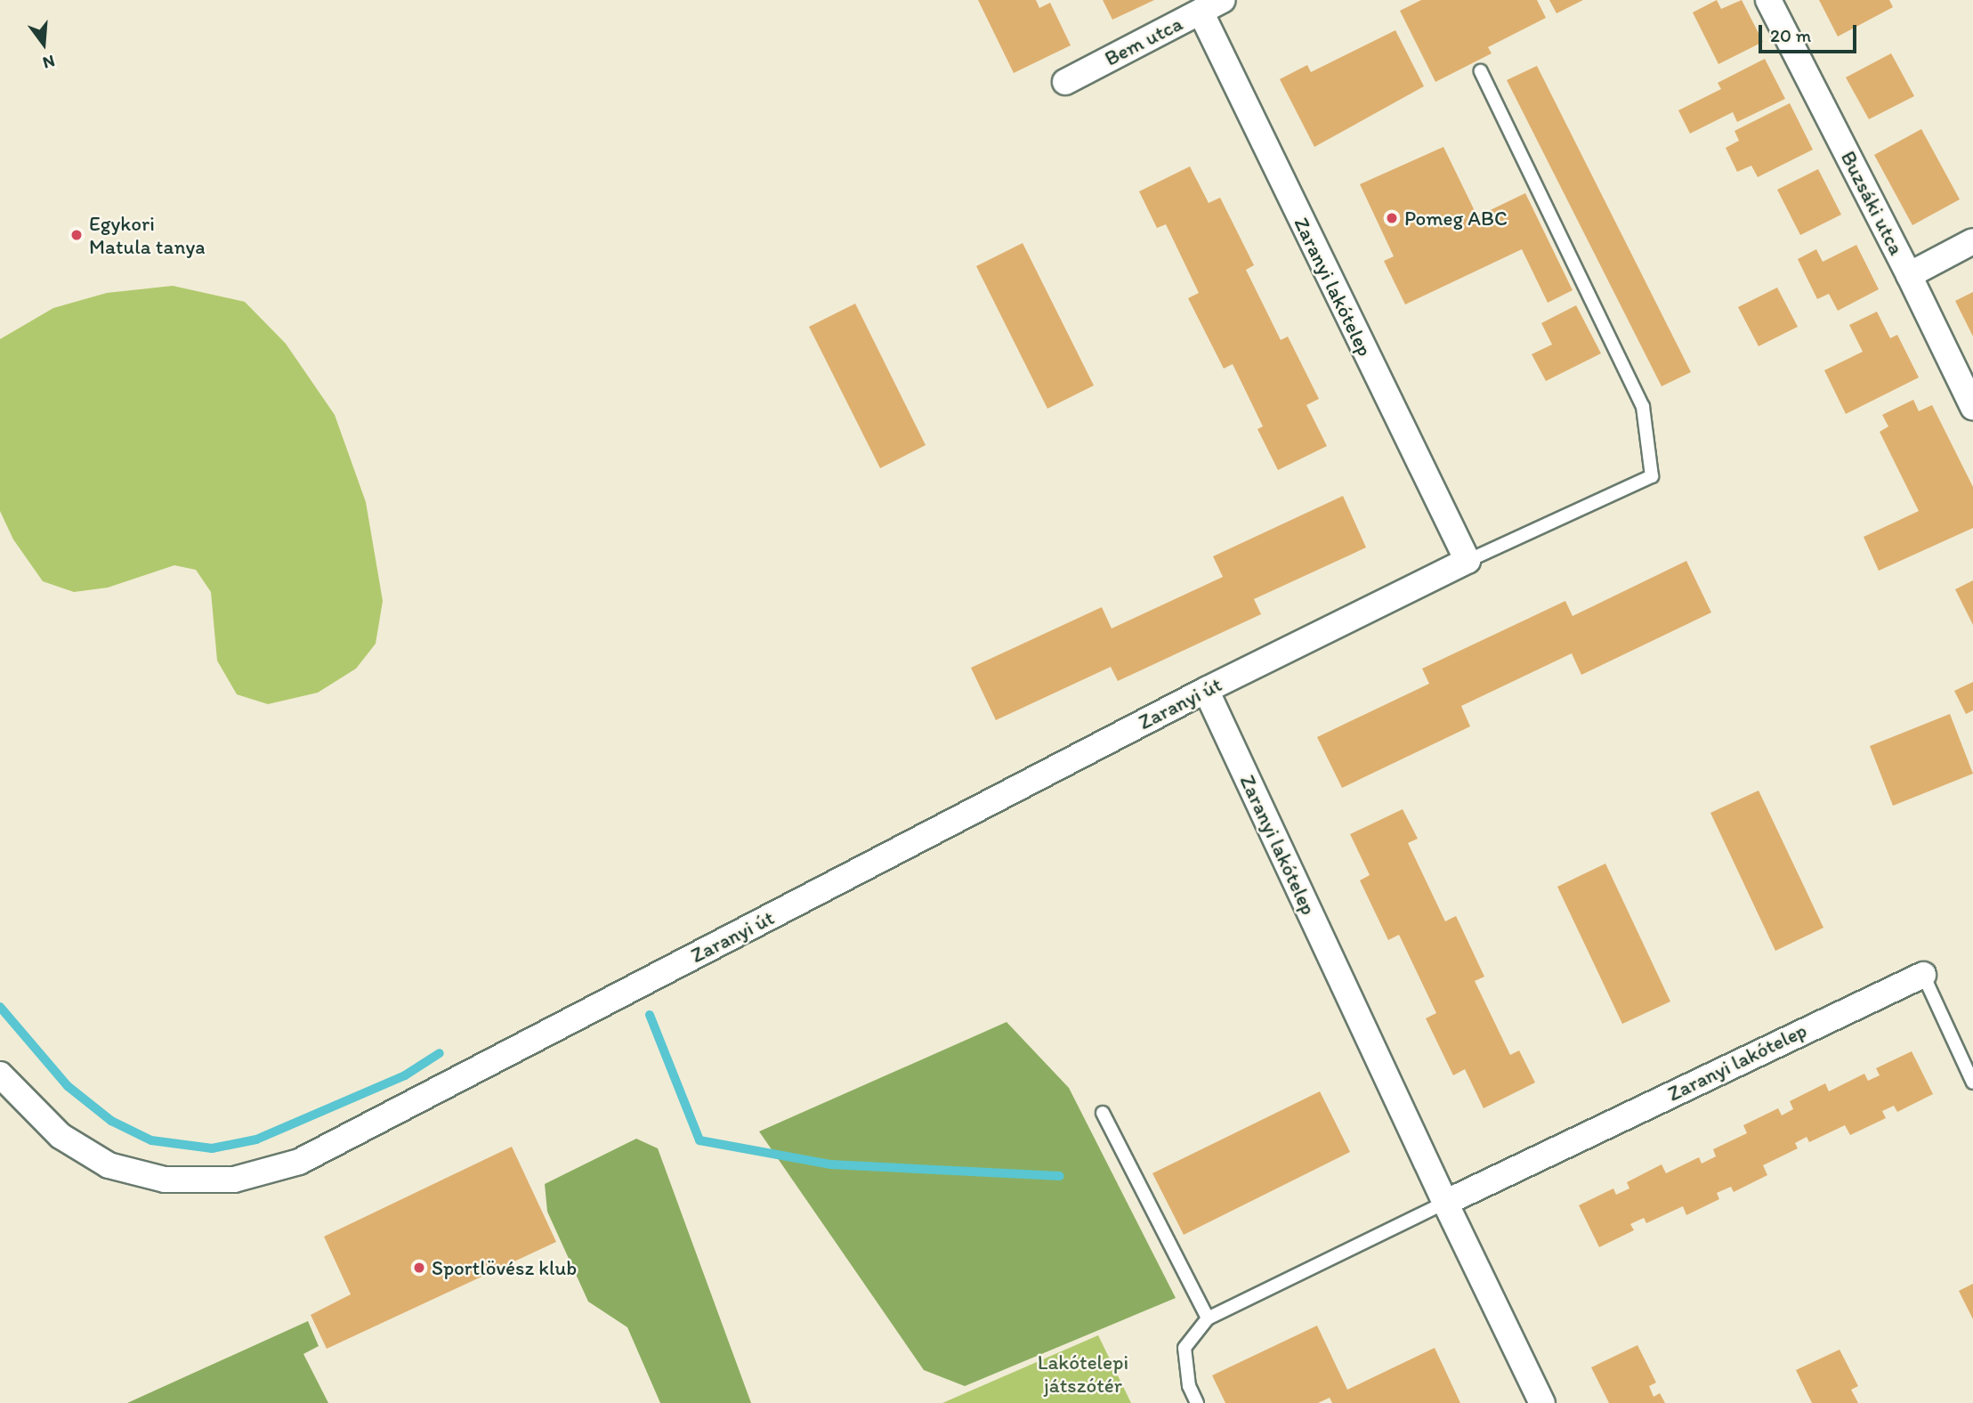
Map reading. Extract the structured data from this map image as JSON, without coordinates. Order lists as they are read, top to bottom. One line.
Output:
{"streets":{"street":["Bem utca","Buzsáki utca","Zaranyi lakótelep","Zaranyi út"]},"crossings":[["Bem utca","Zaranyi lakótelep"],["Zaranyi lakótelep","Zaranyi út"]],"parks":["Lakótelepi játszótér"],"places":["Pomeg ABC","Egykori Matula tanya","Sportlövész klub"],"scale_bar":"20 m","north":"bottom"}
